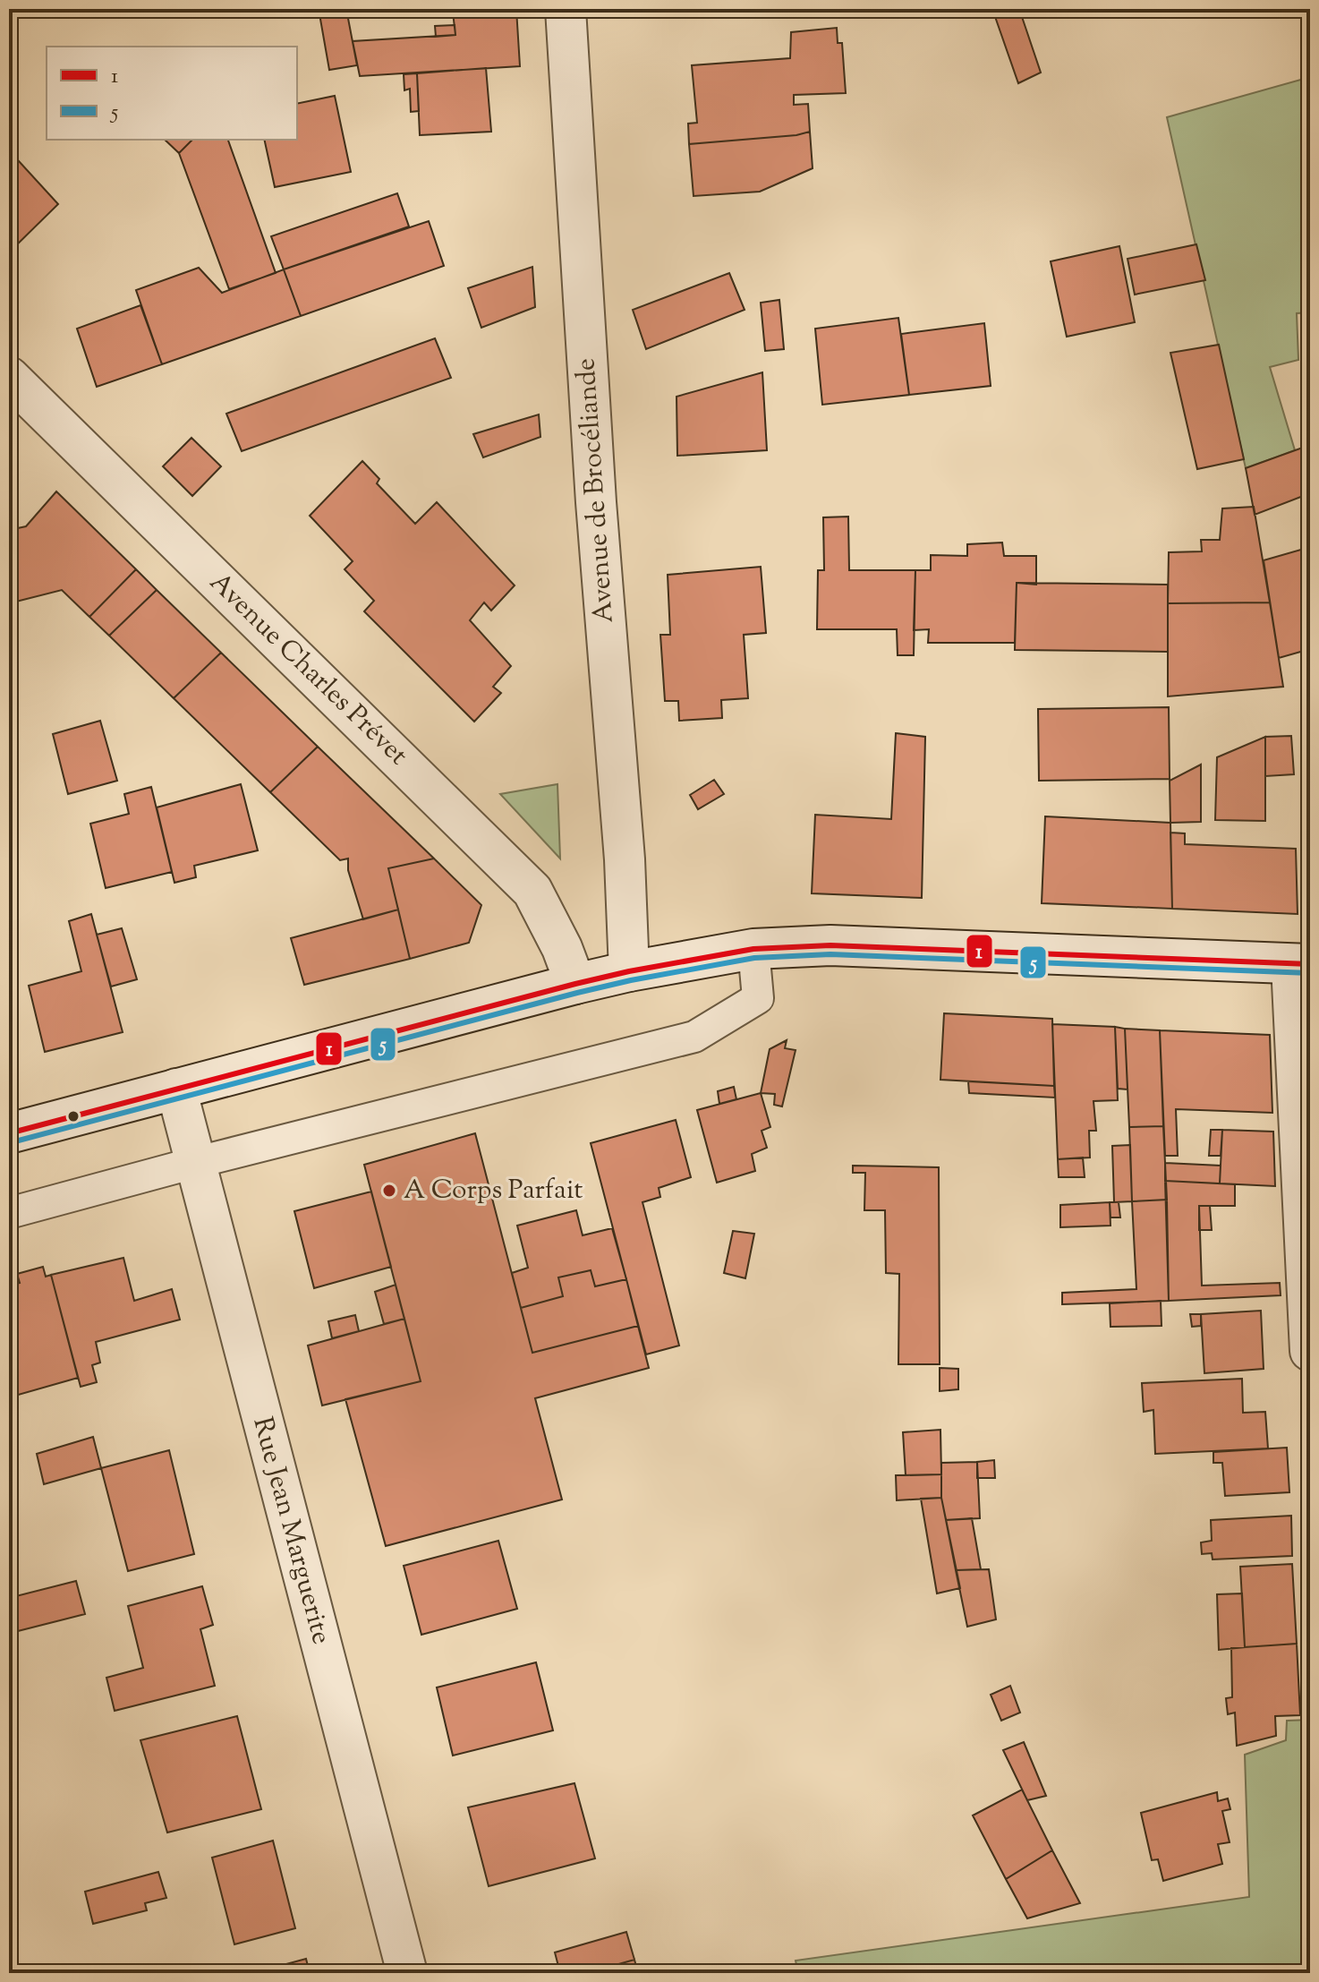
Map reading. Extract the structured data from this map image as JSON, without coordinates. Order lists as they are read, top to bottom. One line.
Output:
{"streets":{"street":["Avenue de Brocéliande","Avenue Charles Prévet","Rue Jean Marguerite"]},"places":["A Corps Parfait"],"lines":["transit line 1","transit line 5"],"legend":["1","5"]}
